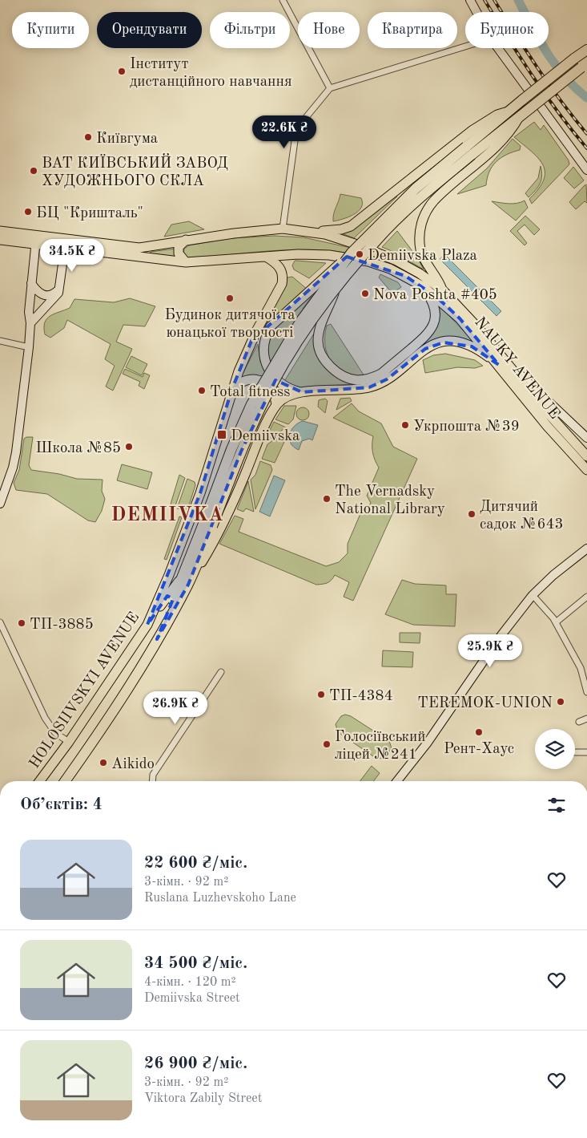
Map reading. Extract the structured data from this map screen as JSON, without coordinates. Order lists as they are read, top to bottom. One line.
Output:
{"streets":{"highway":["HOLOSIIVSKYI AVENUE"],"main road":["NAUKY AVENUE"]},"districts":["DEMIIVKA"],"places":{"other":["Інститут дистанційного навчання","Київгума","ВАТ КИЇВСЬКИЙ ЗАВОД ХУДОЖНЬОГО СКЛА","БЦ \"Кришталь\"","Demiivska Plaza","Nova Poshta #405","Будинок дитячої та юнацької творчості","Total fitness","Укрпошта №39","Школа №85","The Vernadsky National Library","Дитячий садок №643","ТП-3885","ТП-4384","TEREMOK-UNION","Рент-Хаус","Голосіївський ліцей №241","Aikido"],"transit":["Demiivska"]},"page":{"chip":["Купити","Орендувати","Фільтри","Нове","Квартира","Будинок"],"price":["22.6K ₴","34.5K ₴","25.9K ₴","26.9K ₴"],"heading":"Об’єктів: 4","list":[{"name":"22 600 ₴/міс.","note":"3-кімн. · 92 m² · Ruslana Luzhevskoho Lane"},{"name":"34 500 ₴/міс.","note":"4-кімн. · 120 m² · Demiivska Street"},{"name":"26 900 ₴/міс.","note":"3-кімн. · 92 m² · Viktora Zabily Street"}]}}
